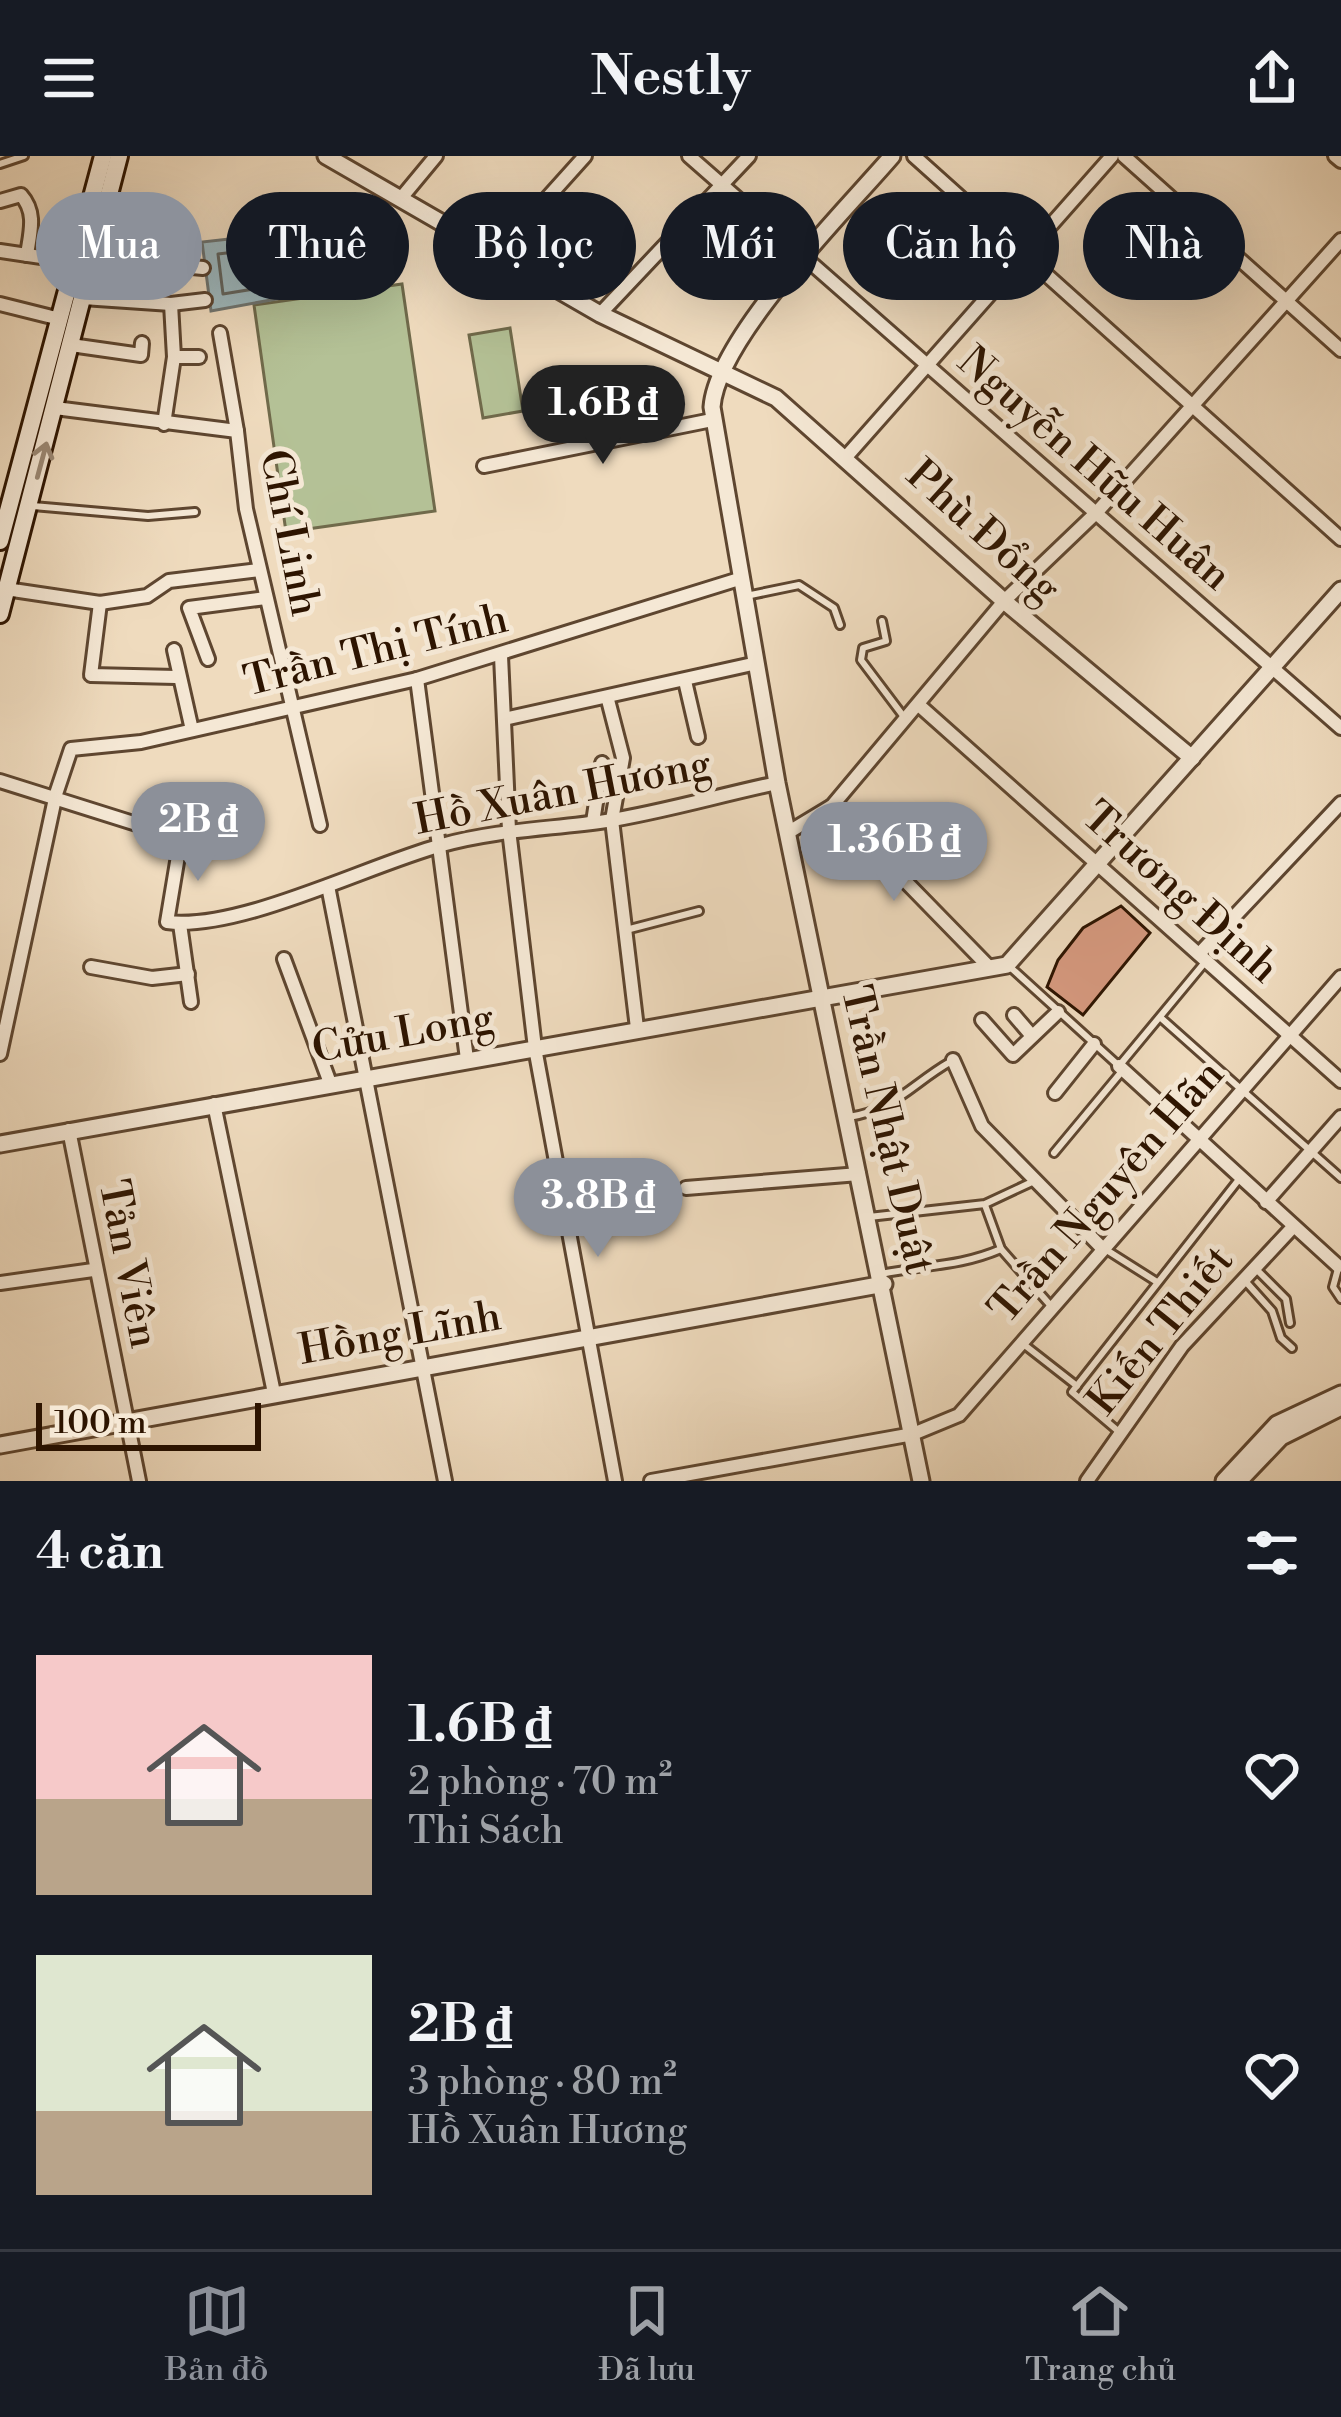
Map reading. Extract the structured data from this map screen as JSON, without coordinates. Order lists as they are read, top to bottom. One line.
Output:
{"streets":{"street":["Nguyễn Hữu Huân","Phù Đổng","Chí Linh","Trần Thị Tính","Hồ Xuân Hương","Trương Định","Cửu Long","Trần Nhật Duật","Trần Nguyên Hãn","Tản Viên","Kiến Thiết","Hồng Lĩnh"]},"crossings":[["Phù Đổng","Trần Nhật Duật"],["Chí Linh","Trần Thị Tính"],["Trần Thị Tính","Trần Nhật Duật"],["Hồ Xuân Hương","Trần Nhật Duật"],["Trương Định","Trần Nguyên Hãn"],["Cửu Long","Trần Nhật Duật"],["Cửu Long","Tản Viên"],["Trần Nhật Duật","Trần Nguyên Hãn"],["Trần Nhật Duật","Hồng Lĩnh"],["Tản Viên","Hồng Lĩnh"]],"scale_bar":"100 m","page":{"header":"Nestly","chip":["Mua","Thuê","Bộ lọc","Mới","Căn hộ","Nhà"],"price":["1.6B ₫","2B ₫","1.36B ₫","3.8B ₫"],"scale":"100 m","heading":"4 căn","list":[{"name":"1.6B ₫","note":"2 phòng · 70 m² · Thi Sách"},{"name":"2B ₫","note":"3 phòng · 80 m² · Hồ Xuân Hương"}],"tabs":["Bản đồ","Đã lưu","Trang chủ"]}}
